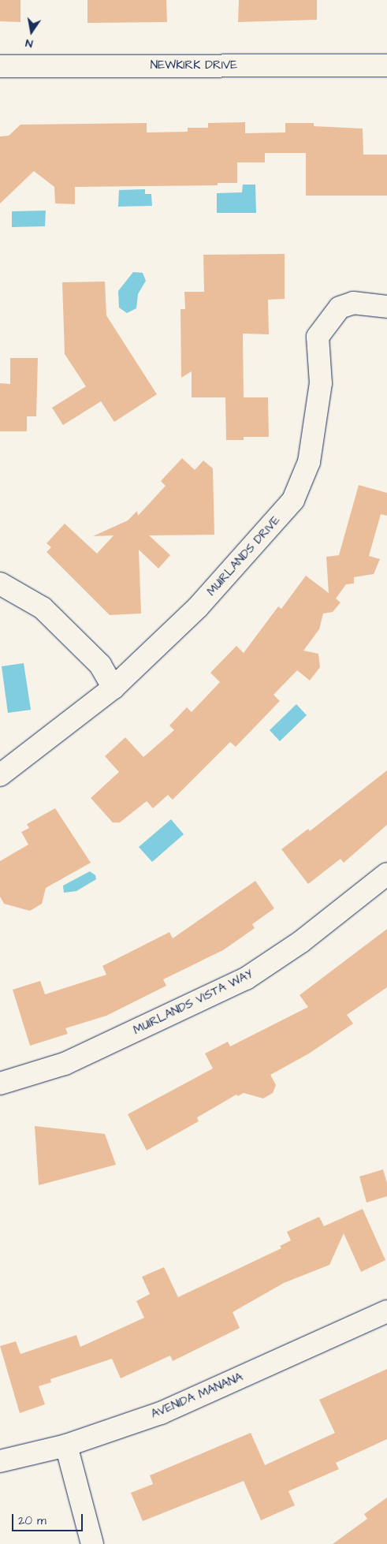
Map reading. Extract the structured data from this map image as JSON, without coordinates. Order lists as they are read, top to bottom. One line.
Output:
{"streets":{"street":["NEWKIRK DRIVE","MUIRLANDS DRIVE","MUIRLANDS VISTA WAY","AVENIDA MANANA"]},"scale_bar":"20 m","north":"bottom"}
